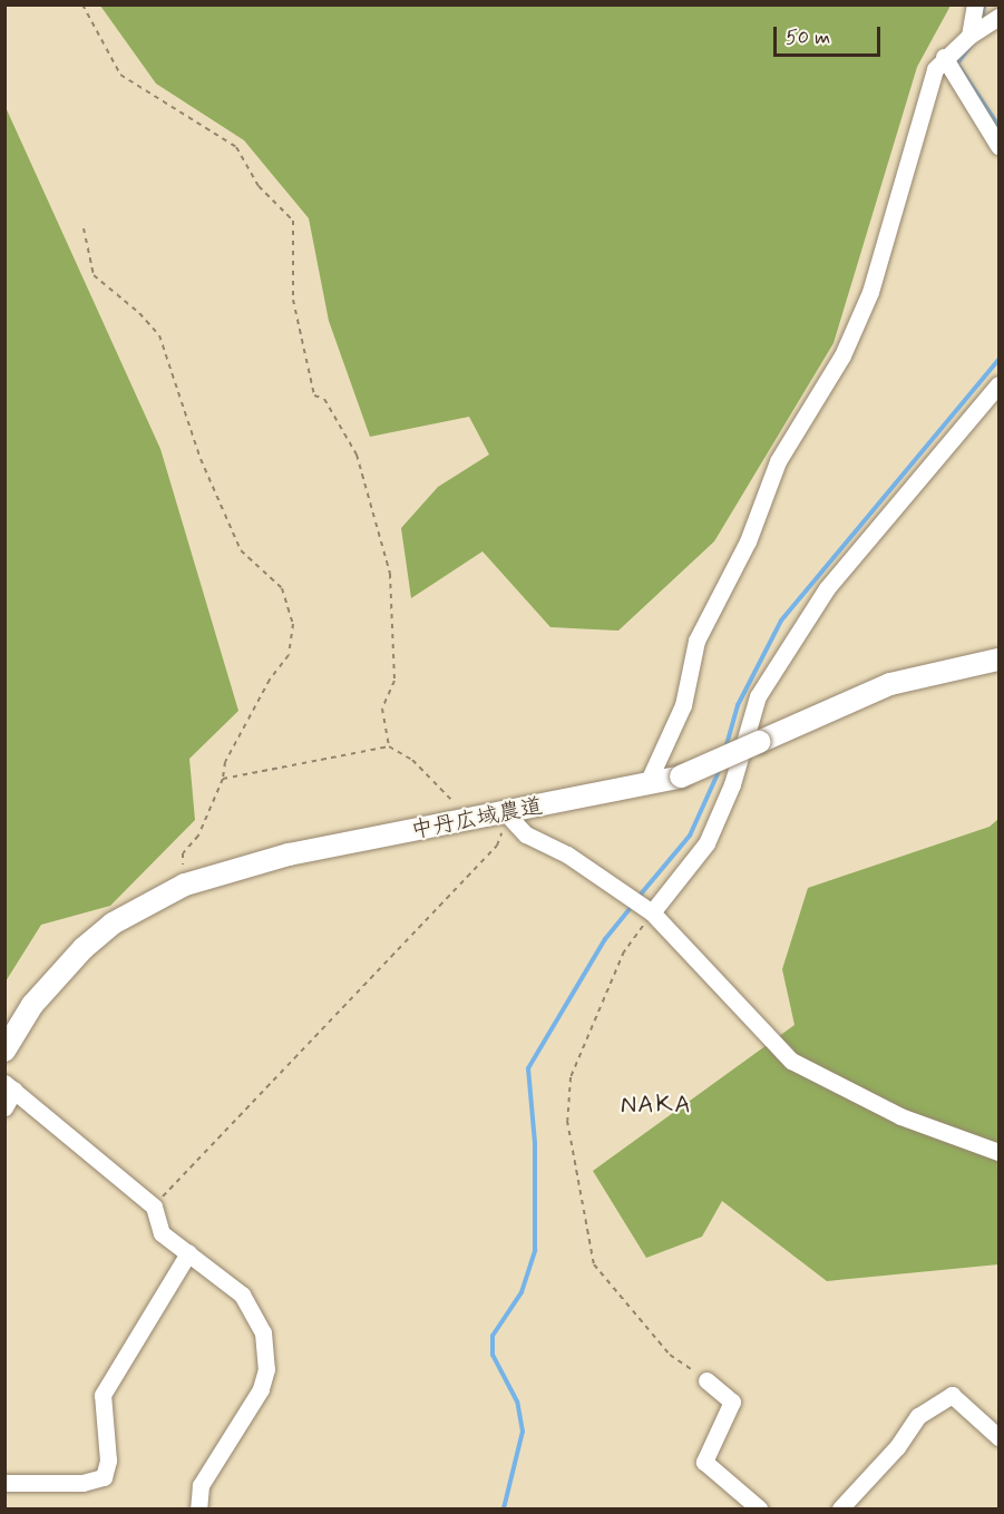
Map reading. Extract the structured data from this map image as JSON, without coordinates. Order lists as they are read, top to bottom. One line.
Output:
{"streets":{"street":["中丹広域農道"]},"districts":["NAKA"],"scale_bar":"50 m"}
